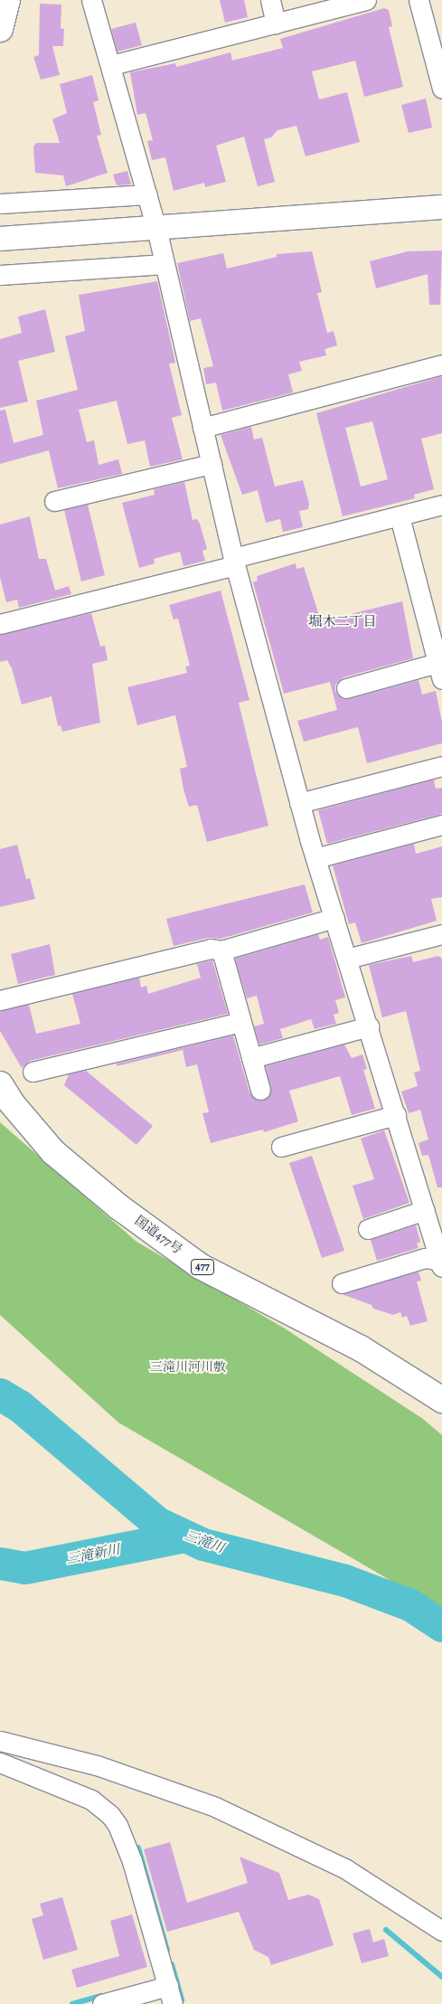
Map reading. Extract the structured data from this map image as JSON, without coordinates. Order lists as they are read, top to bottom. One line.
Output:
{"streets":{"highway":["国道477号","477"]},"districts":["堀木二丁目"],"water":["三滝川","三滝新川"],"parks":["三滝川河川敷"]}
